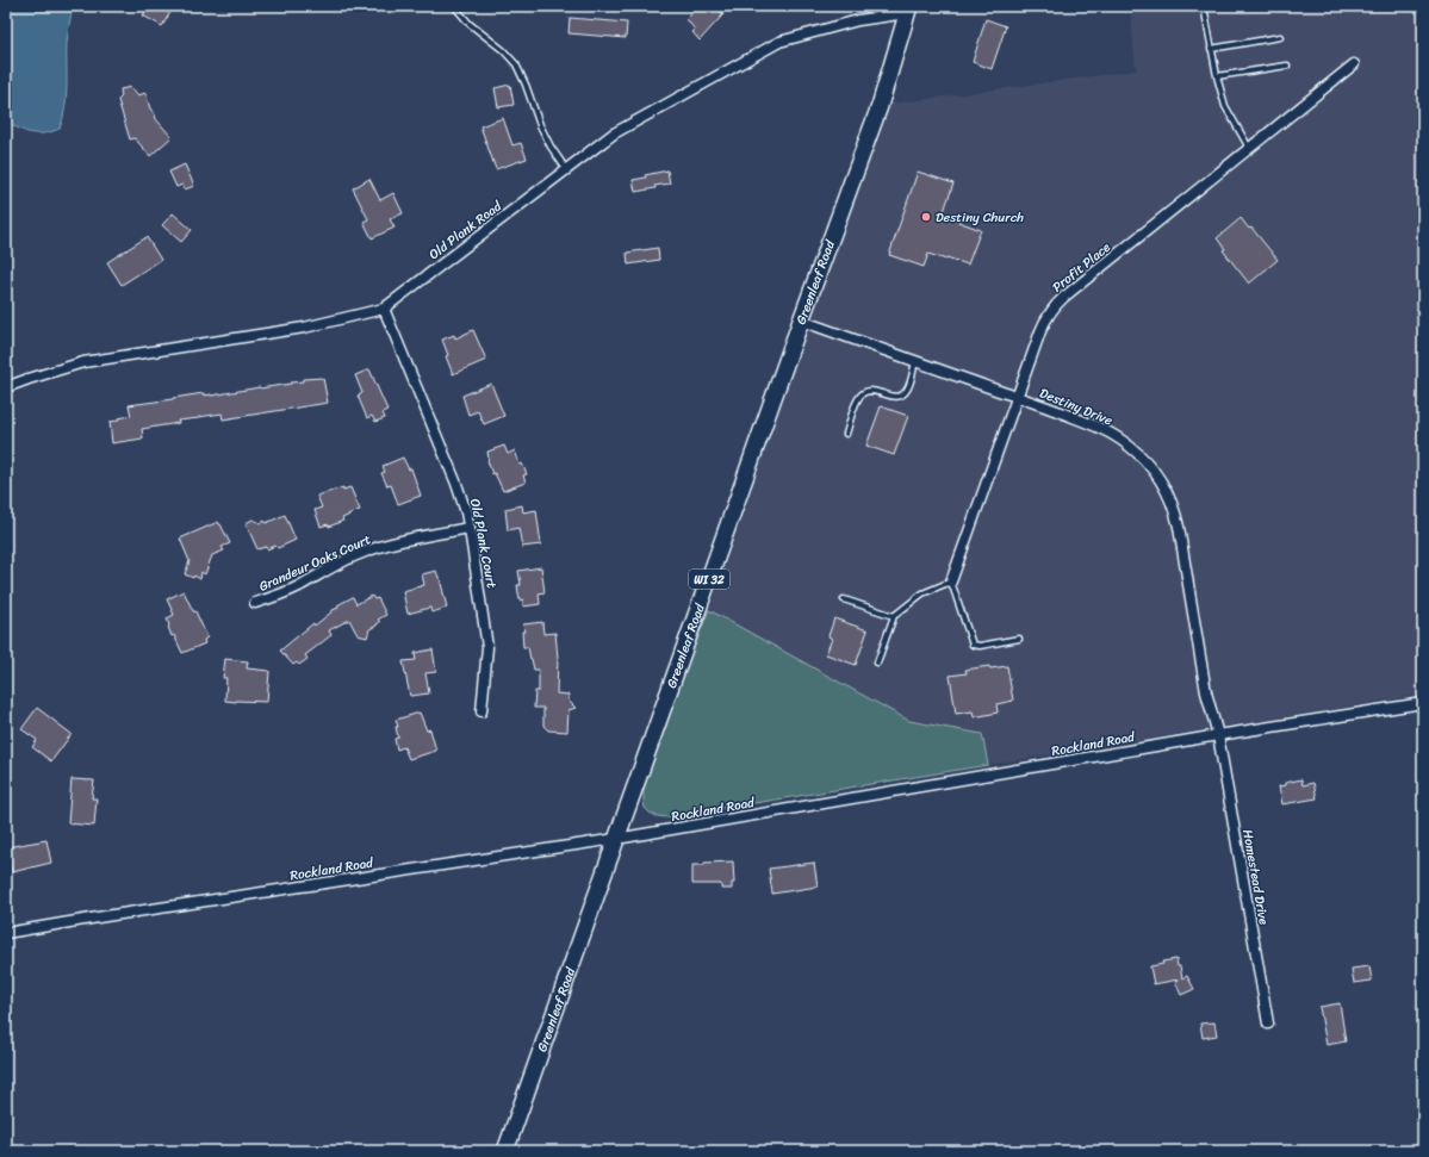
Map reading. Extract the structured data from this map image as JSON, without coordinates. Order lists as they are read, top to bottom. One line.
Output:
{"streets":{"main road":["Greenleaf Road","WI 32"],"street":["Old Plank Road","Profit Place","Destiny Drive","Old Plank Court","Grandeur Oaks Court","Rockland Road","Homestead Drive"]},"crossings":[["Old Plank Road","Greenleaf Road"],["Old Plank Road","Old Plank Court"],["Profit Place","Destiny Drive"],["Greenleaf Road","Destiny Drive"],["Greenleaf Road","Rockland Road"],["Destiny Drive","Rockland Road"],["Destiny Drive","Homestead Drive"],["Old Plank Court","Grandeur Oaks Court"],["Rockland Road","Homestead Drive"]],"places":["Destiny Church"]}
